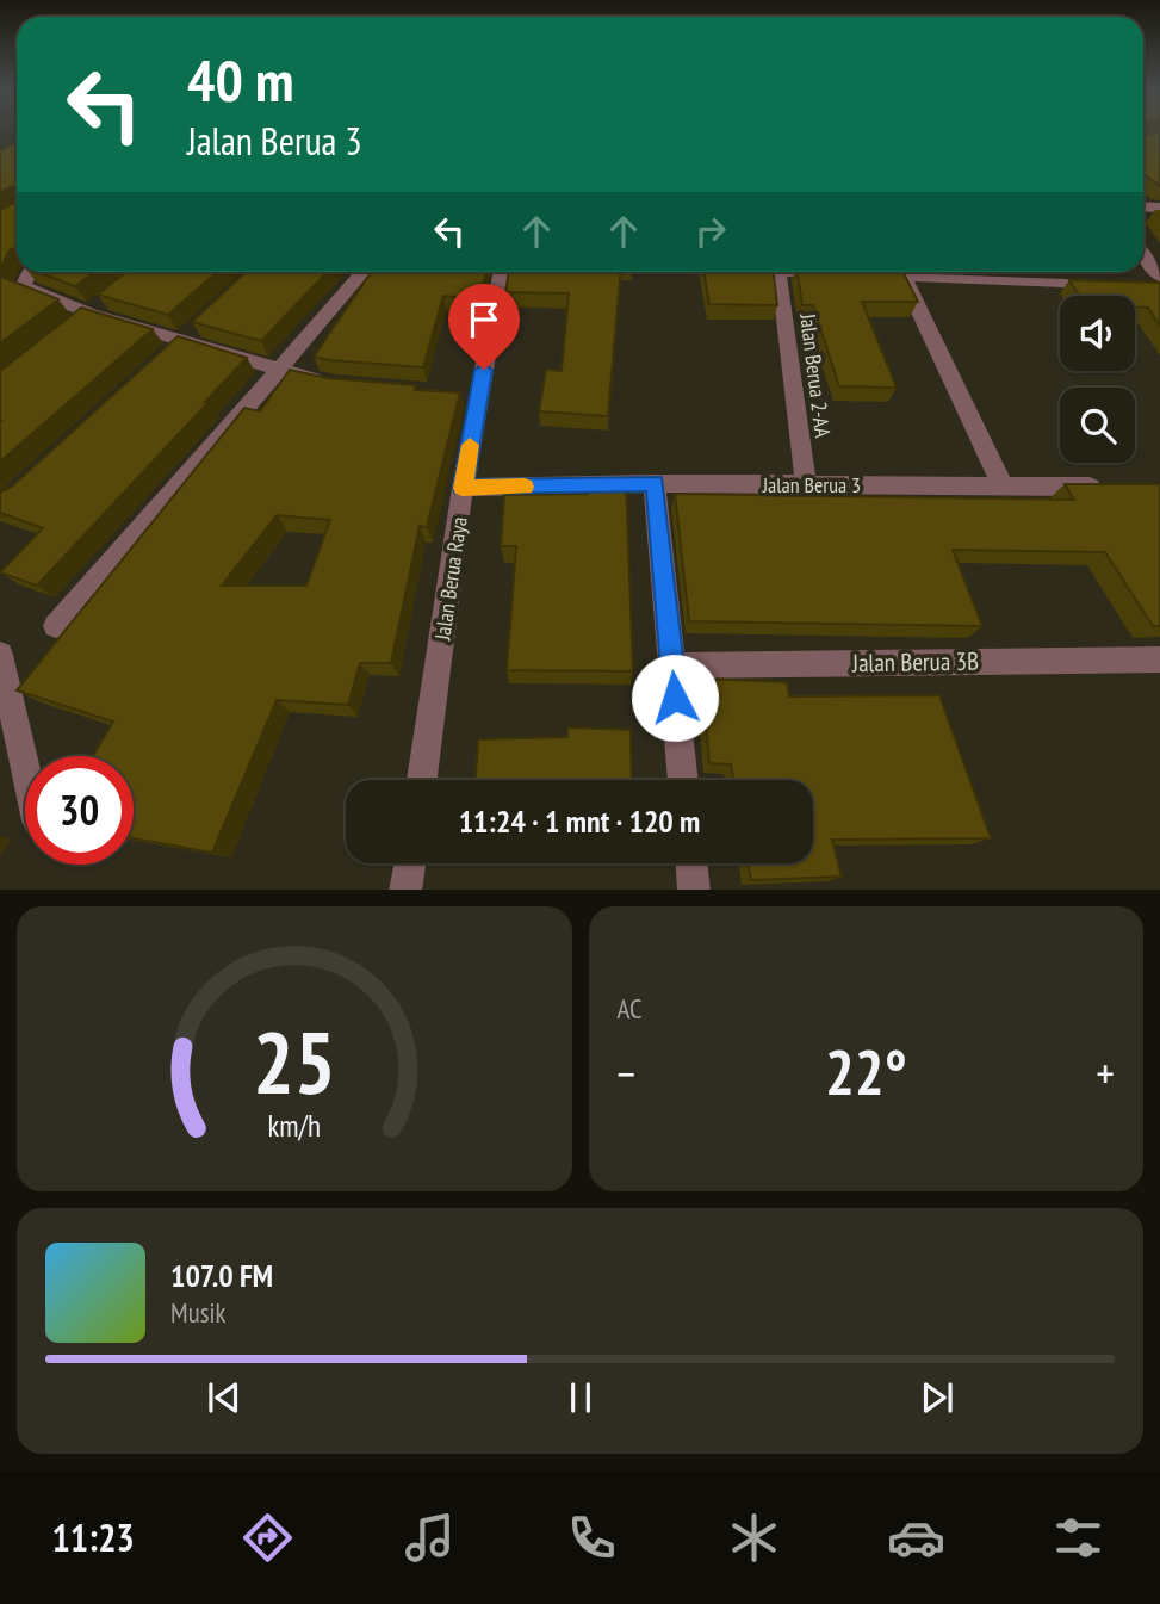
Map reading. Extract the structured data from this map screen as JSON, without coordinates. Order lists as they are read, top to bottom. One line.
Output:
{"streets":{"street":["Jalan Berua 2-AA","Jalan Berua 3","Jalan Berua Raya","Jalan Berua 3B"]},"crossings":[["Jalan Berua 2-AA","Jalan Berua 3"],["Jalan Berua 3","Jalan Berua Raya"]],"page":{"turn":["40 m","Jalan Berua 3"],"limit":"30","trip":"11:24 · 1 mnt · 120 m","tile":"AC","heat":["−","22°","+"],"song":["107.0 FM","Musik"],"tabs":"11:23","gauge":["25","km/h"]}}
